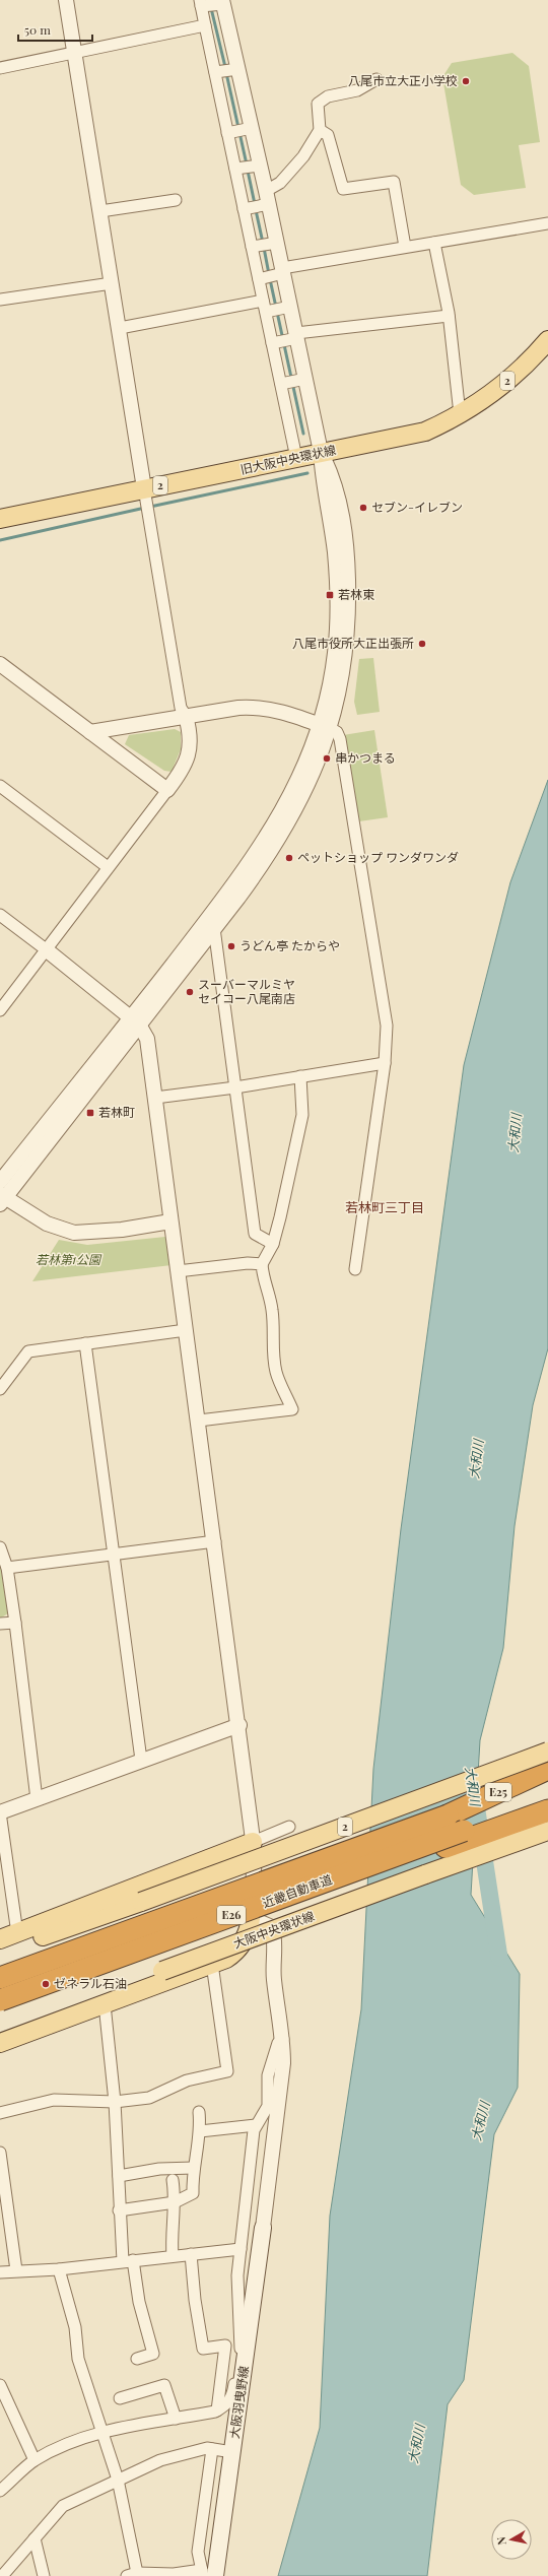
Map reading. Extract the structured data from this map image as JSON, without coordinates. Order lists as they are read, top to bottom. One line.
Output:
{"streets":{"highway":["E25","近畿自動車道","E26"],"main road":["2","旧大阪中央環状線","大阪中央環状線","大阪羽曳野線"]},"crossings":[["E25","近畿自動車道"],["近畿自動車道","E26"]],"districts":["若林町三丁目"],"water":["大和川"],"parks":["若林第1公園"],"places":{"other":["八尾市立大正小学校","セブン-イレブン","八尾市役所大正出張所","串かつまる","ペットショップ ワンダワンダ","うどん亭 たからや","スーバーマルミヤ セイコー八尾南店","ゼネラル石油"],"transit":["若林東","若林町"]},"scale_bar":"50 m","north":"left"}
